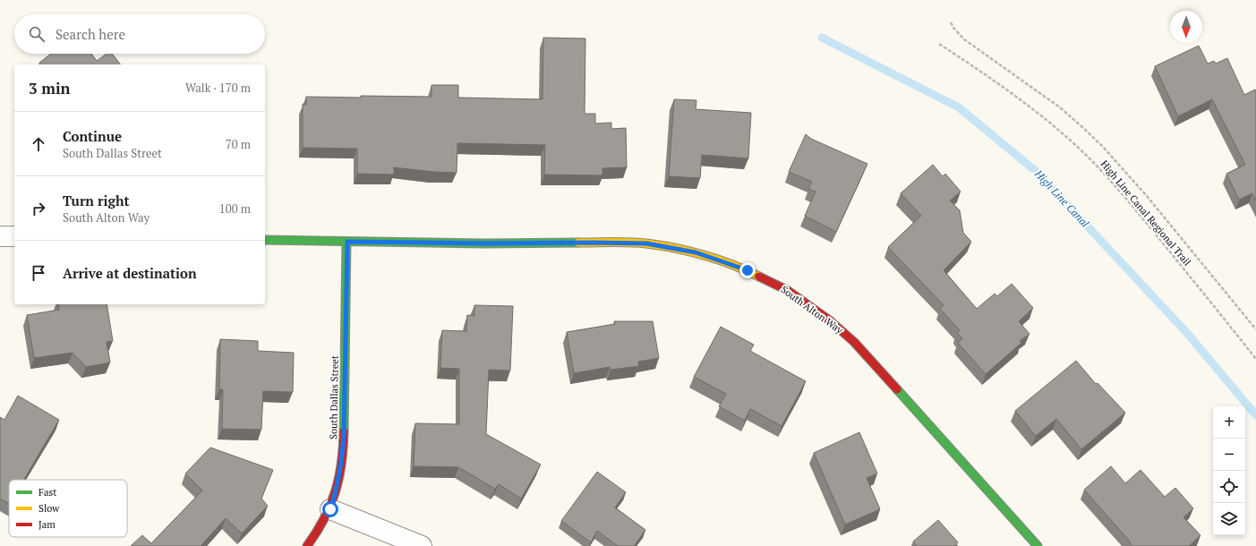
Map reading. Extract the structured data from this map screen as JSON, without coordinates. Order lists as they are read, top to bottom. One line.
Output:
{"streets":{"street":["South Alton Way","South Dallas Street"],"path":["High Line Canal Regional Trail"]},"crossings":[["South Alton Way","South Dallas Street"]],"water":["High Line Canal"],"legend":["Fast","Slow","Jam"],"north":"bottom","page":{"search":"Search here","heading":["3 min","Walk · 170 m"],"list":[["Continue","South Dallas Street","70 m"],["Turn right","South Alton Way","100 m"],"Arrive at destination"],"map_buttons":["+","−"]}}
